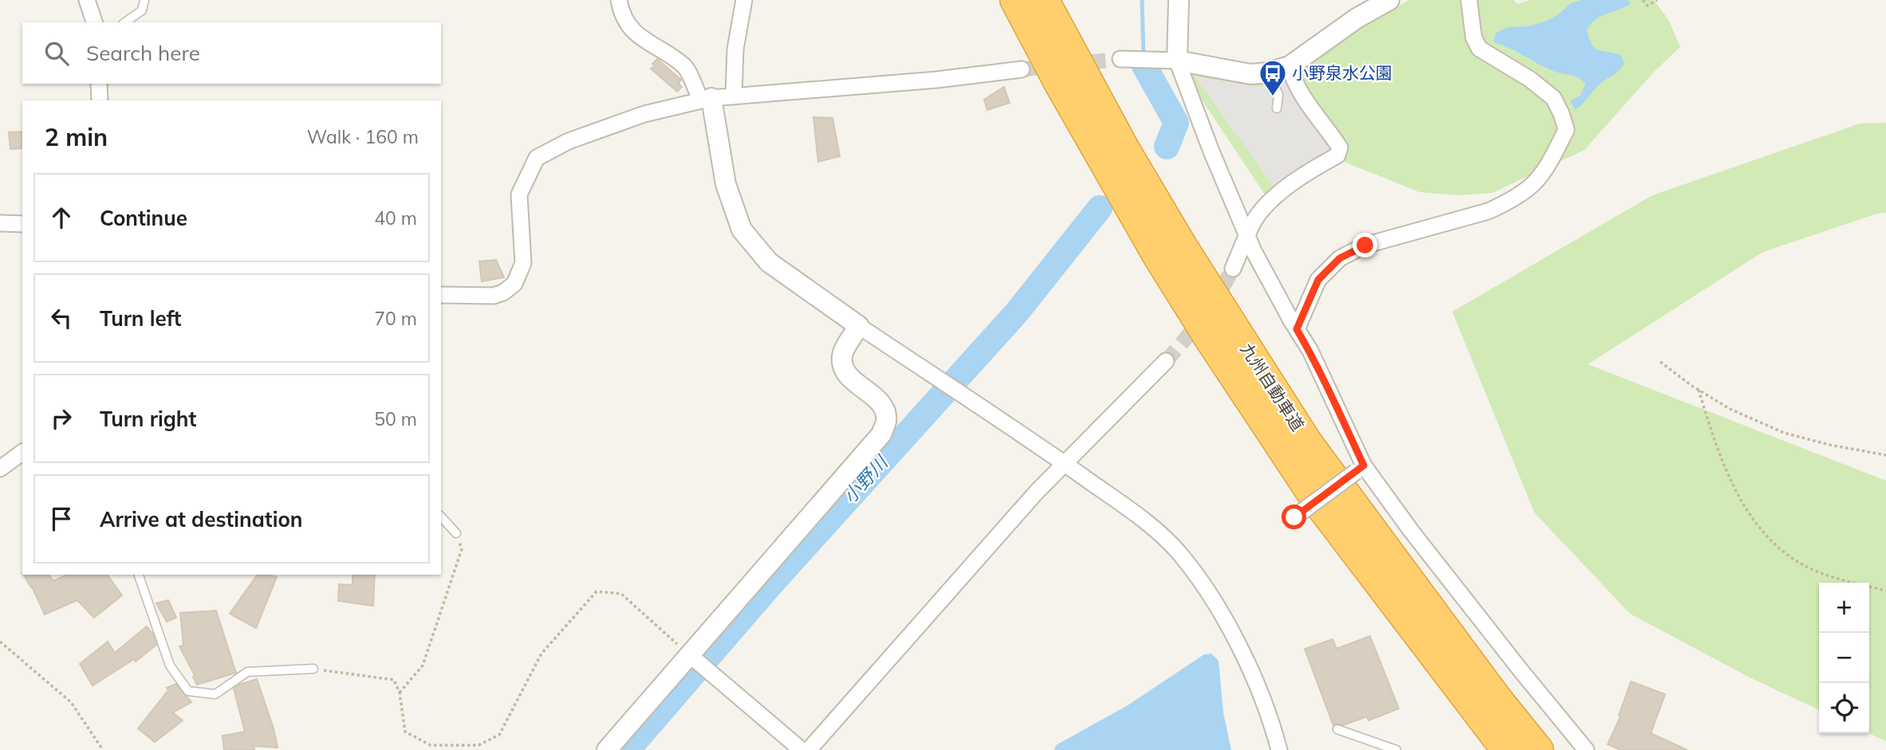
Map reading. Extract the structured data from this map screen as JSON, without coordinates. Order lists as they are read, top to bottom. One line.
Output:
{"streets":{"highway":["九州自動車道"]},"water":["小野川"],"places":{"bus stop":["小野泉水公園"]},"page":{"search":"Search here","heading":["2 min","Walk · 160 m"],"list":[["Continue","40 m"],["Turn left","70 m"],["Turn right","50 m"],"Arrive at destination"],"map_buttons":["+","−"]}}
